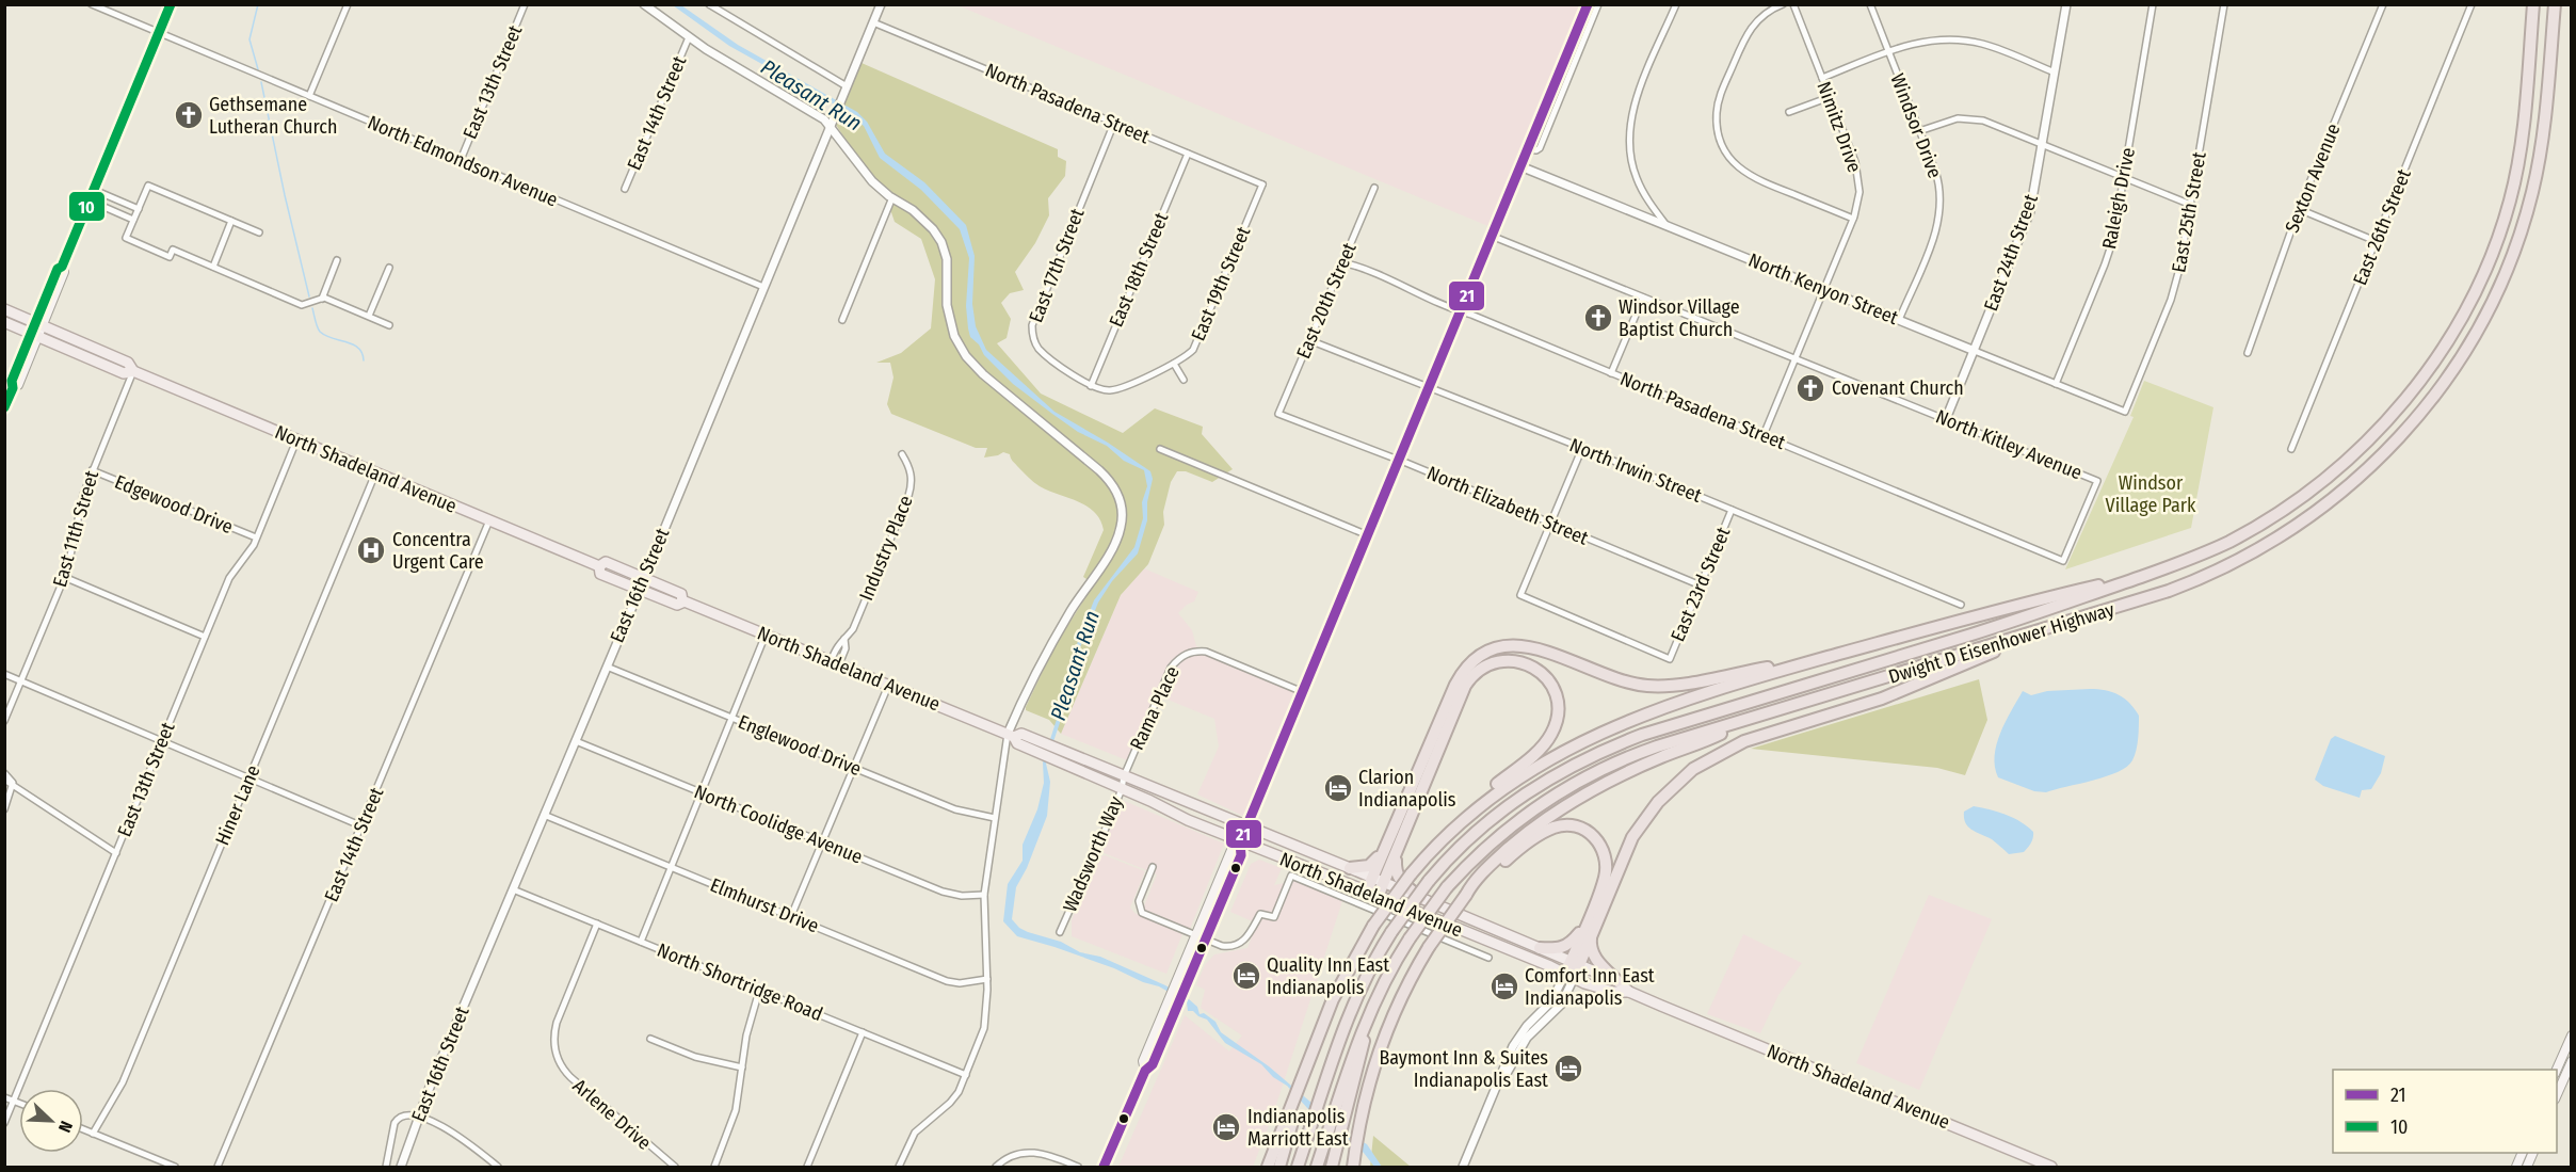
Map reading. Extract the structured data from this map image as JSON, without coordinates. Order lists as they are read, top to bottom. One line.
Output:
{"streets":{"highway":["Dwight D Eisenhower Highway"],"main road":["North Shadeland Avenue"],"street":["East 13th Street","North Pasadena Street","East 14th Street","Windsor Drive","Nimitz Drive","North Edmondson Avenue","Sexton Avenue","Raleigh Drive","East 25th Street","East 26th Street","East 24th Street","East 17th Street","East 18th Street","East 19th Street","North Kenyon Street","East 20th Street","North Kitley Avenue","North Irwin Street","Edgewood Drive","North Elizabeth Street","East 11th Street","Industry Place","East 23rd Street","East 16th Street","Rama Place","Englewood Drive","Hiner Lane","North Coolidge Avenue","Wadsworth Way","Elmhurst Drive","North Shortridge Road","Arlene Drive"]},"crossings":[["East 13th Street","North Edmondson Avenue"],["East 13th Street","North Shadeland Avenue"],["East 13th Street","Edgewood Drive"],["North Pasadena Street","East 17th Street"],["North Pasadena Street","East 18th Street"],["North Pasadena Street","East 19th Street"],["North Pasadena Street","East 20th Street"],["North Pasadena Street","North Kitley Avenue"],["North Pasadena Street","East 16th Street"],["East 14th Street","North Shadeland Avenue"],["Windsor Drive","North Kenyon Street"],["Nimitz Drive","North Kenyon Street"],["Nimitz Drive","North Kitley Avenue"],["North Edmondson Avenue","East 16th Street"],["Raleigh Drive","North Kenyon Street"],["East 25th Street","North Kenyon Street"],["East 24th Street","North Kenyon Street"],["East 24th Street","North Kitley Avenue"],["East 17th Street","East 18th Street"],["East 17th Street","East 19th Street"],["East 18th Street","East 19th Street"],["East 20th Street","North Irwin Street"],["East 20th Street","North Elizabeth Street"],["North Shadeland Avenue","East 11th Street"],["North Shadeland Avenue","Industry Place"],["North Shadeland Avenue","East 16th Street"],["North Shadeland Avenue","Rama Place"],["North Shadeland Avenue","Hiner Lane"],["North Shadeland Avenue","Wadsworth Way"],["North Irwin Street","East 23rd Street"],["Edgewood Drive","East 11th Street"],["North Elizabeth Street","East 23rd Street"],["East 16th Street","Englewood Drive"],["East 16th Street","North Coolidge Avenue"],["East 16th Street","Elmhurst Drive"],["East 16th Street","North Shortridge Road"],["Rama Place","Wadsworth Way"],["North Shortridge Road","Arlene Drive"]],"water":["Pleasant Run"],"parks":["Windsor Village Park"],"places":{"church":["Gethsemane Lutheran Church","Windsor Village Baptist Church","Covenant Church"],"hospital":["Concentra Urgent Care"],"hotel":["Clarion Indianapolis","Quality Inn East Indianapolis","Comfort Inn East Indianapolis","Baymont Inn & Suites Indianapolis East","Indianapolis Marriott East"]},"lines":["transit line 21","transit line 10"],"legend":["21","10"],"north":"bottom right"}
